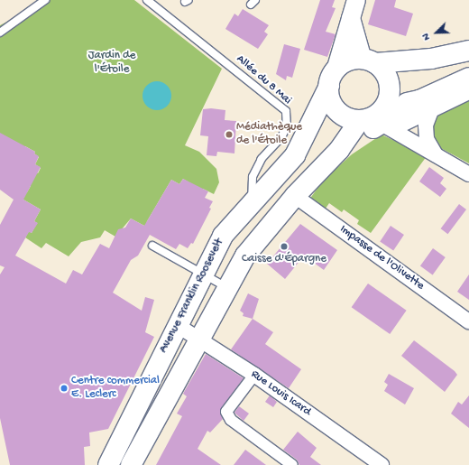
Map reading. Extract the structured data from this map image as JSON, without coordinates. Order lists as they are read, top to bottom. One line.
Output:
{"streets":{"main road":["Avenue Franklin Roosevelt"],"street":["Impasse de l'Olivette","Rue Louis Icard"],"lane":["Allée du 8 Mai"]},"crossings":[["Allée du 8 Mai","Avenue Franklin Roosevelt"],["Impasse de l'Olivette","Avenue Franklin Roosevelt"],["Avenue Franklin Roosevelt","Rue Louis Icard"]],"parks":["Jardin de l'Étoile"],"places":["Médiathèque de l'Étoile","Caisse d'Épargne","Centre commercial E. Leclerc"],"north":"bottom left"}
